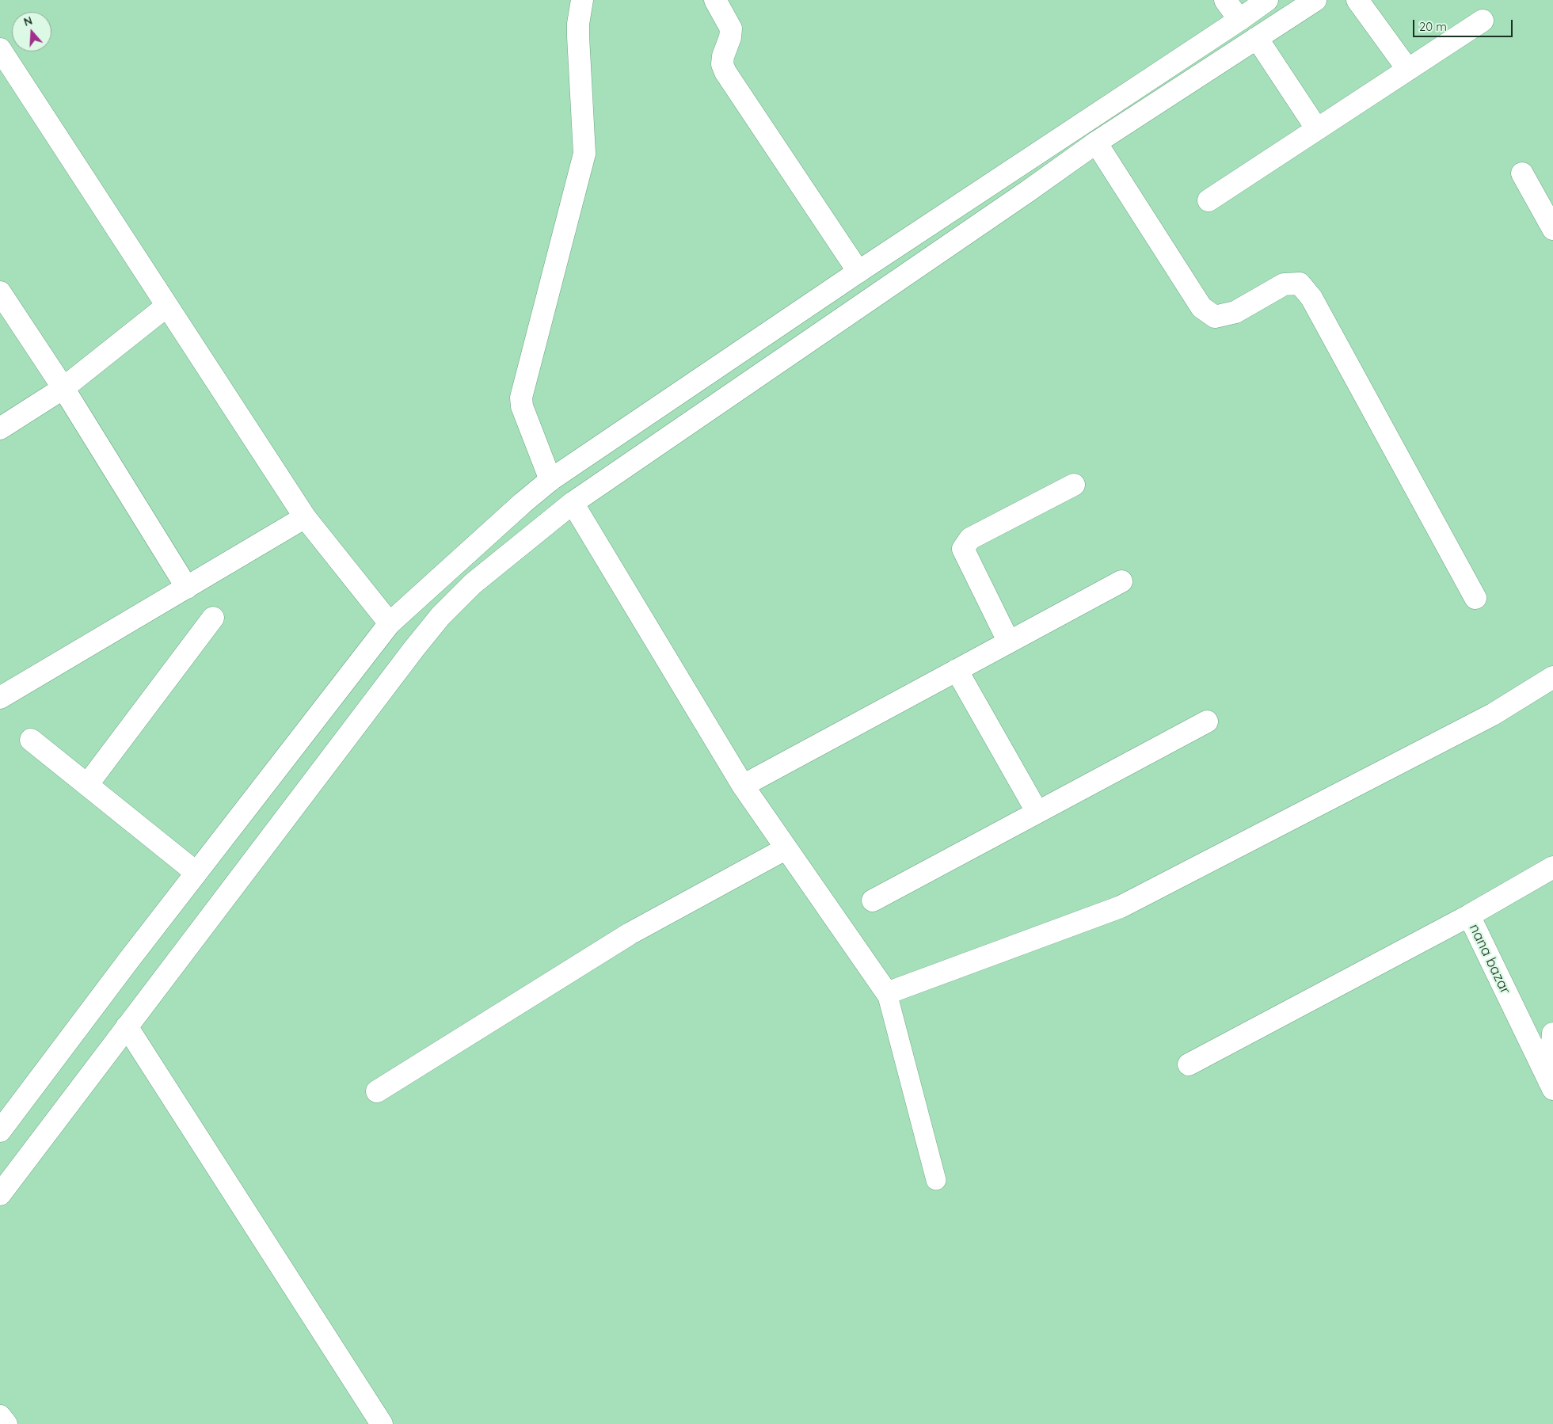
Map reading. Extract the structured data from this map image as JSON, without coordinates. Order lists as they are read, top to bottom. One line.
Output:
{"streets":{"street":["nana bazar"]},"scale_bar":"20 m","north":"top"}
